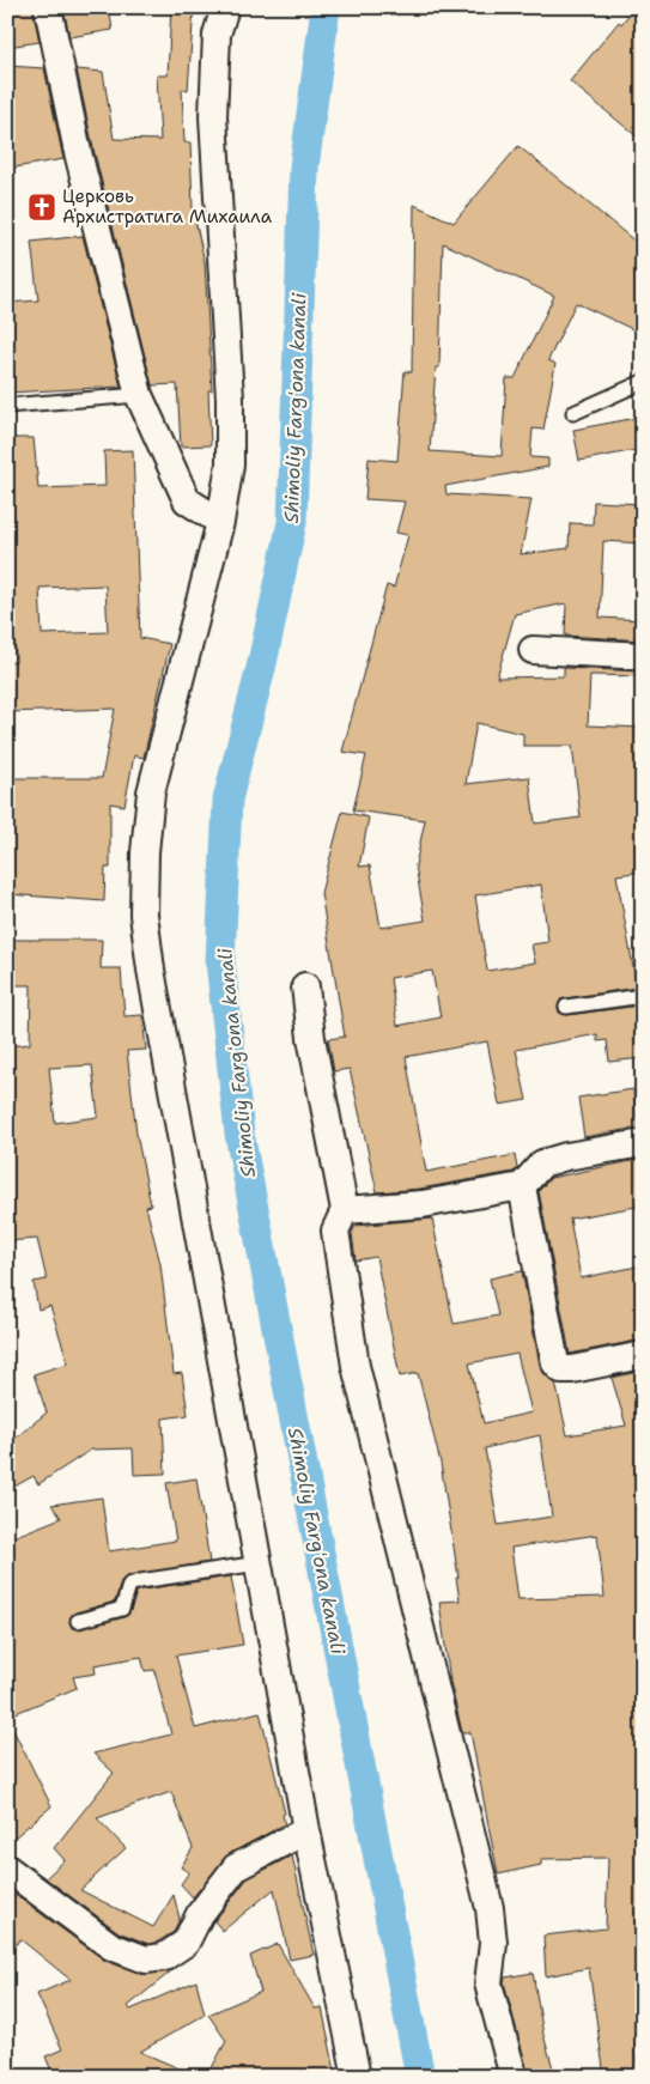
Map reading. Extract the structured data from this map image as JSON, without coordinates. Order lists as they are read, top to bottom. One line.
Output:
{"water":["Shimoliy Fargʻona kanali"],"places":{"church":["Церковь Архистратига Михаила"]}}
